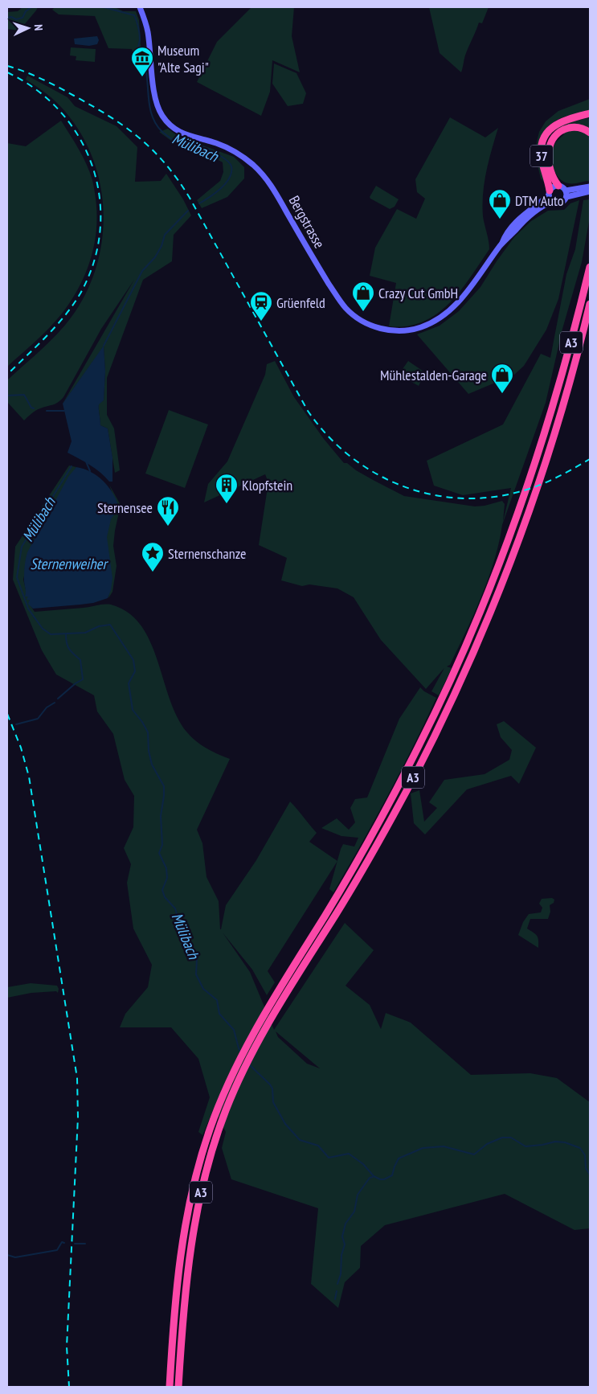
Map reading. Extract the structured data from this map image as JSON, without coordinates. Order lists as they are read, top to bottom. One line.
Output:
{"streets":{"highway":["37","A3"],"main road":["Bergstrasse"]},"crossings":[["37","Bergstrasse"]],"water":["Mülibach","Sternenweiher"],"places":{"museum":["Museum \"Alte Sagi\""],"shop":["DTM Auto","Crazy Cut GmbH","Mühlestalden-Garage"],"station":["Grüenfeld"],"building":["Klopfstein"],"restaurant":["Sternensee"],"place":["Sternenschanze"]},"north":"right"}
